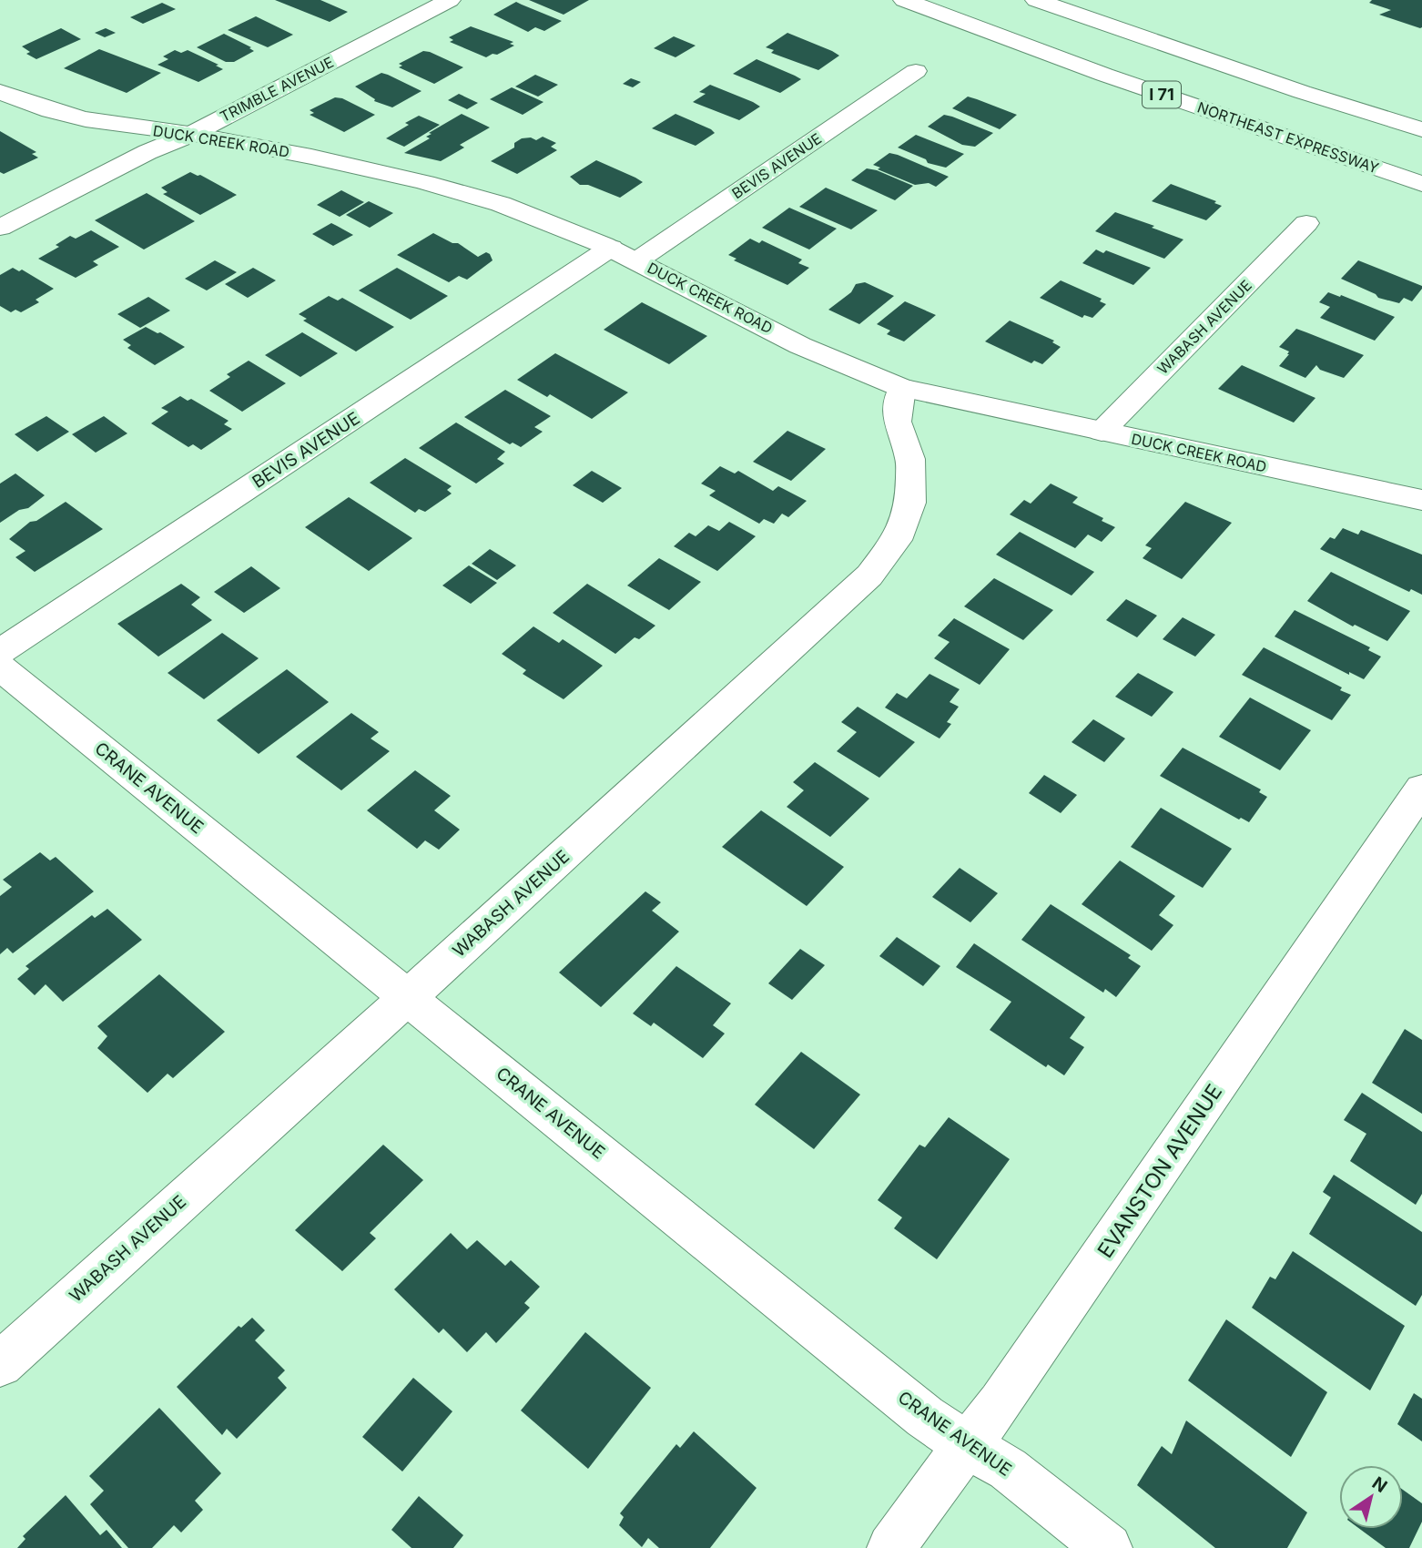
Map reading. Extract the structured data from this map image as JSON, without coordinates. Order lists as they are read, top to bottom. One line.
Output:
{"streets":{"main road":["TRIMBLE AVENUE","I 71","NORTHEAST EXPRESSWAY","DUCK CREEK ROAD","BEVIS AVENUE","WABASH AVENUE","CRANE AVENUE","EVANSTON AVENUE"]},"crossings":[["TRIMBLE AVENUE","DUCK CREEK ROAD"],["DUCK CREEK ROAD","BEVIS AVENUE"],["DUCK CREEK ROAD","WABASH AVENUE"],["WABASH AVENUE","CRANE AVENUE"],["CRANE AVENUE","EVANSTON AVENUE"]],"north":"top right"}
